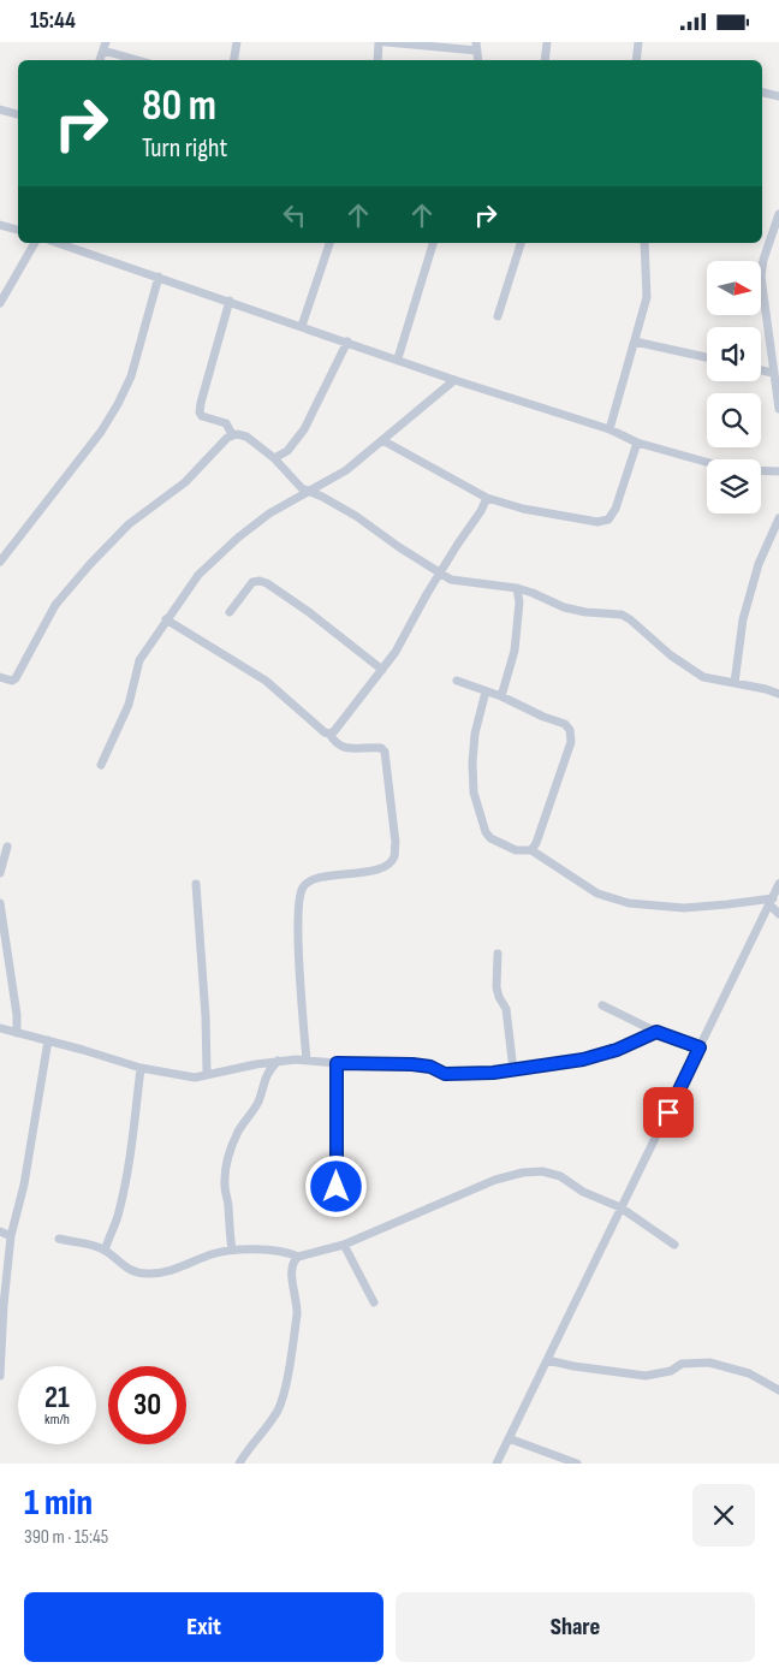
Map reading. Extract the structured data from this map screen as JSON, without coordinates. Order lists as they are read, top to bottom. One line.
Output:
{"north":"right","page":{"status":"15:44","turn":["80 m","Turn right"],"speed":"21 km/h","limit":"30","heading":["1 min","390 m · 15:45"],"buttons":["Exit","Share"]}}
